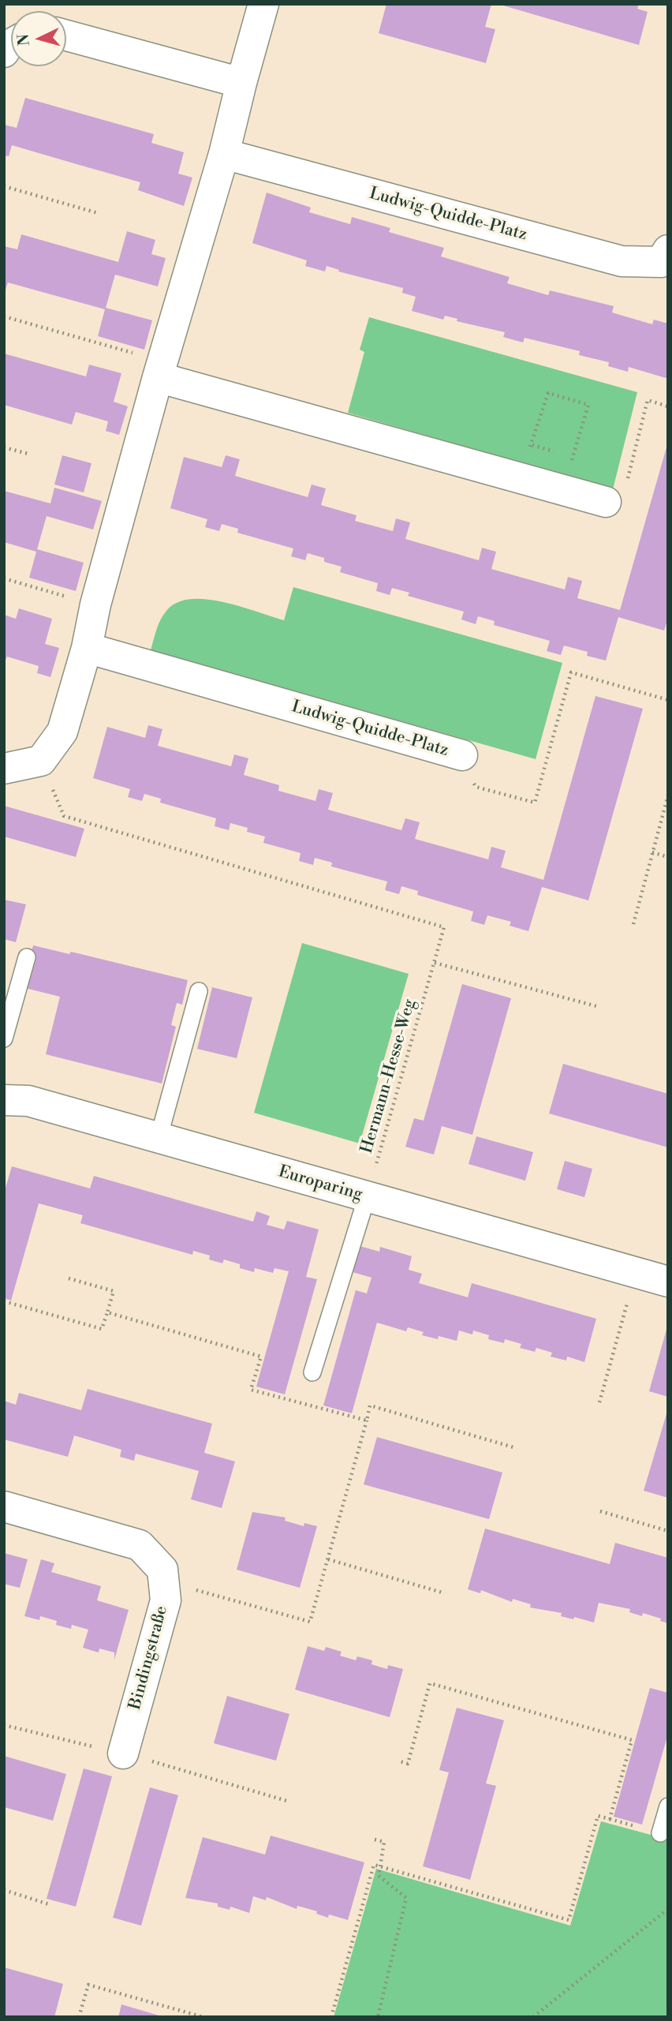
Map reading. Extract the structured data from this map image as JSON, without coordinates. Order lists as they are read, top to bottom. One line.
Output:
{"streets":{"street":["Ludwig-Quidde-Platz","Europaring","Bindingstraße"],"path":["Hermann-Hesse-Weg"]},"crossings":[["Hermann-Hesse-Weg","Europaring"]],"north":"left"}
